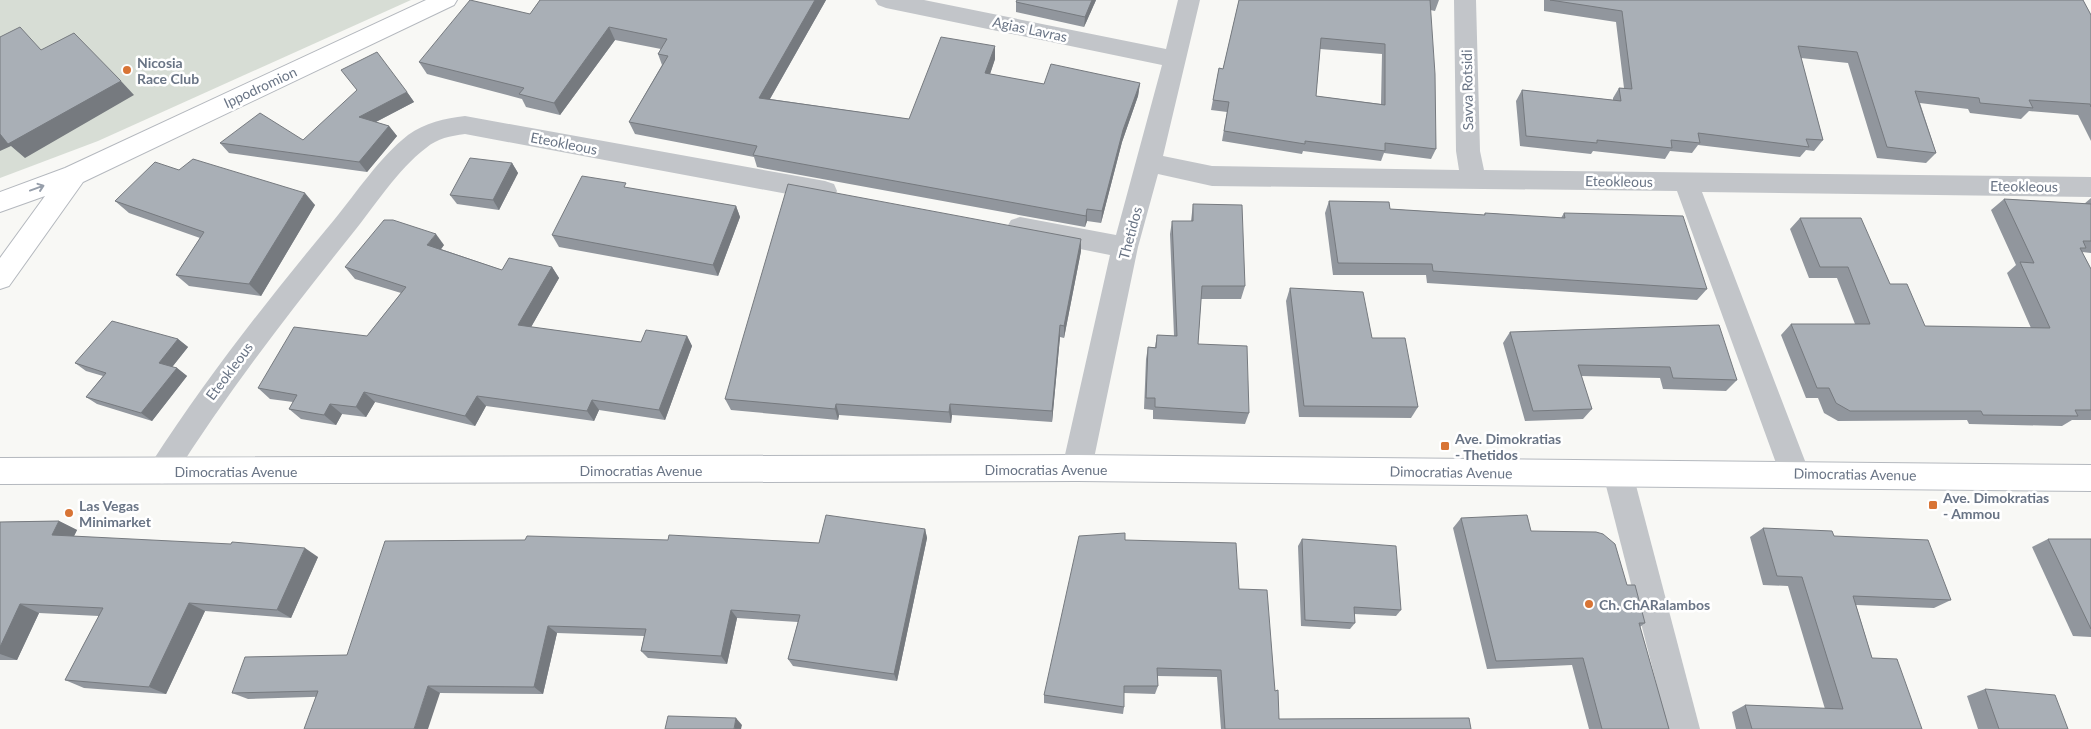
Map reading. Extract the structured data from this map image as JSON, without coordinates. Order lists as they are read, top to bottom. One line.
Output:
{"streets":{"main road":["Ippodromion","Dimocratias Avenue"],"street":["Agias Lavras","Savva Rotsidi","Eteokleous","Thetidos"]},"crossings":[["Agias Lavras","Thetidos"],["Savva Rotsidi","Eteokleous"],["Eteokleous","Thetidos"],["Eteokleous","Dimocratias Avenue"],["Thetidos","Dimocratias Avenue"]],"places":{"other":["Nicosia Race Club","Las Vegas Minimarket","Ch. ChARalambos"],"transit":["Ave. Dimokratias - Thetidos","Ave. Dimokratias - Ammou"]}}
